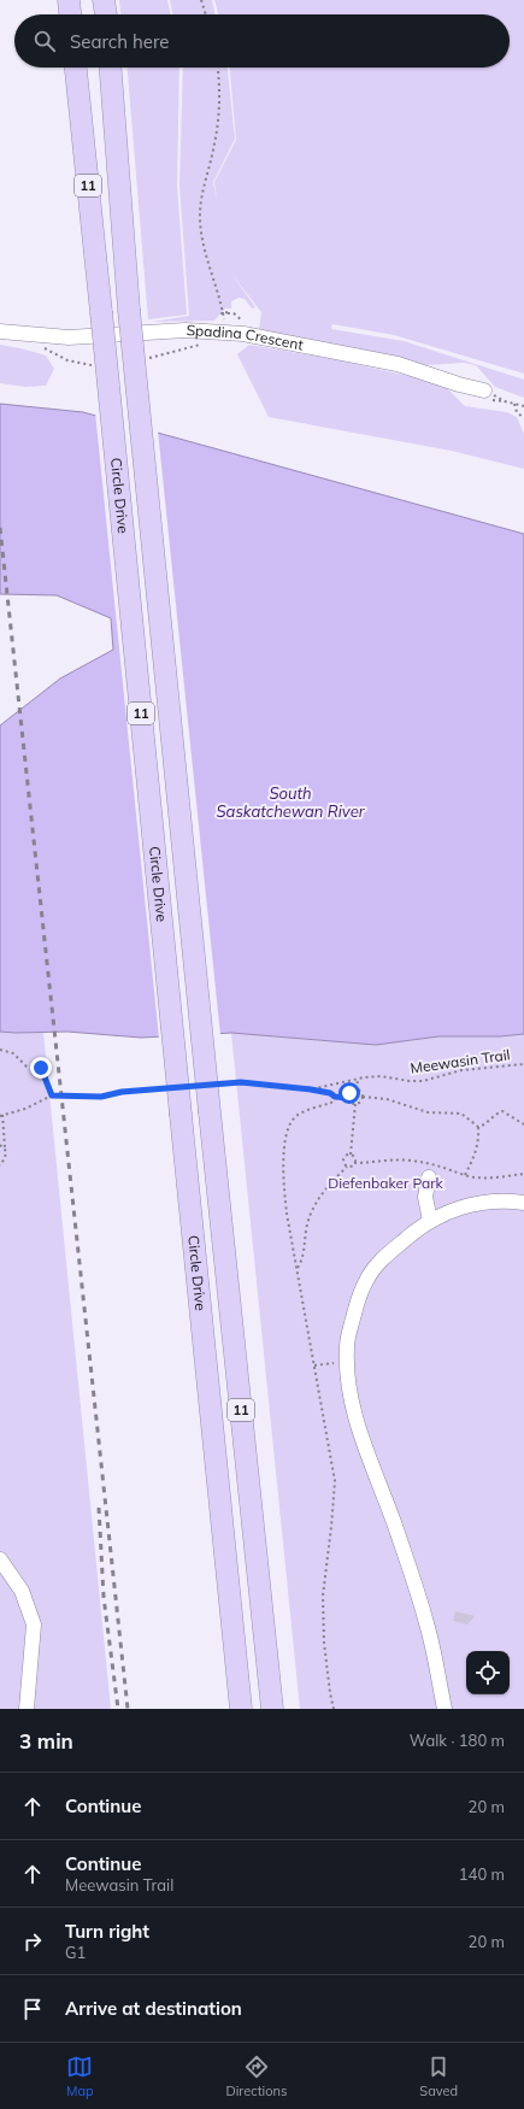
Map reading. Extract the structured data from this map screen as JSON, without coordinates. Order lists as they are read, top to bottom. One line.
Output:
{"streets":{"highway":["11","Circle Drive"],"street":["Spadina Crescent"],"path":["Meewasin Trail"]},"water":["South Saskatchewan River"],"parks":["Diefenbaker Park"],"page":{"search":"Search here","heading":["3 min","Walk · 180 m"],"list":[["Continue","20 m"],["Continue","Meewasin Trail","140 m"],["Turn right","G1","20 m"],"Arrive at destination"],"nav":["Map","Directions","Saved"]}}
